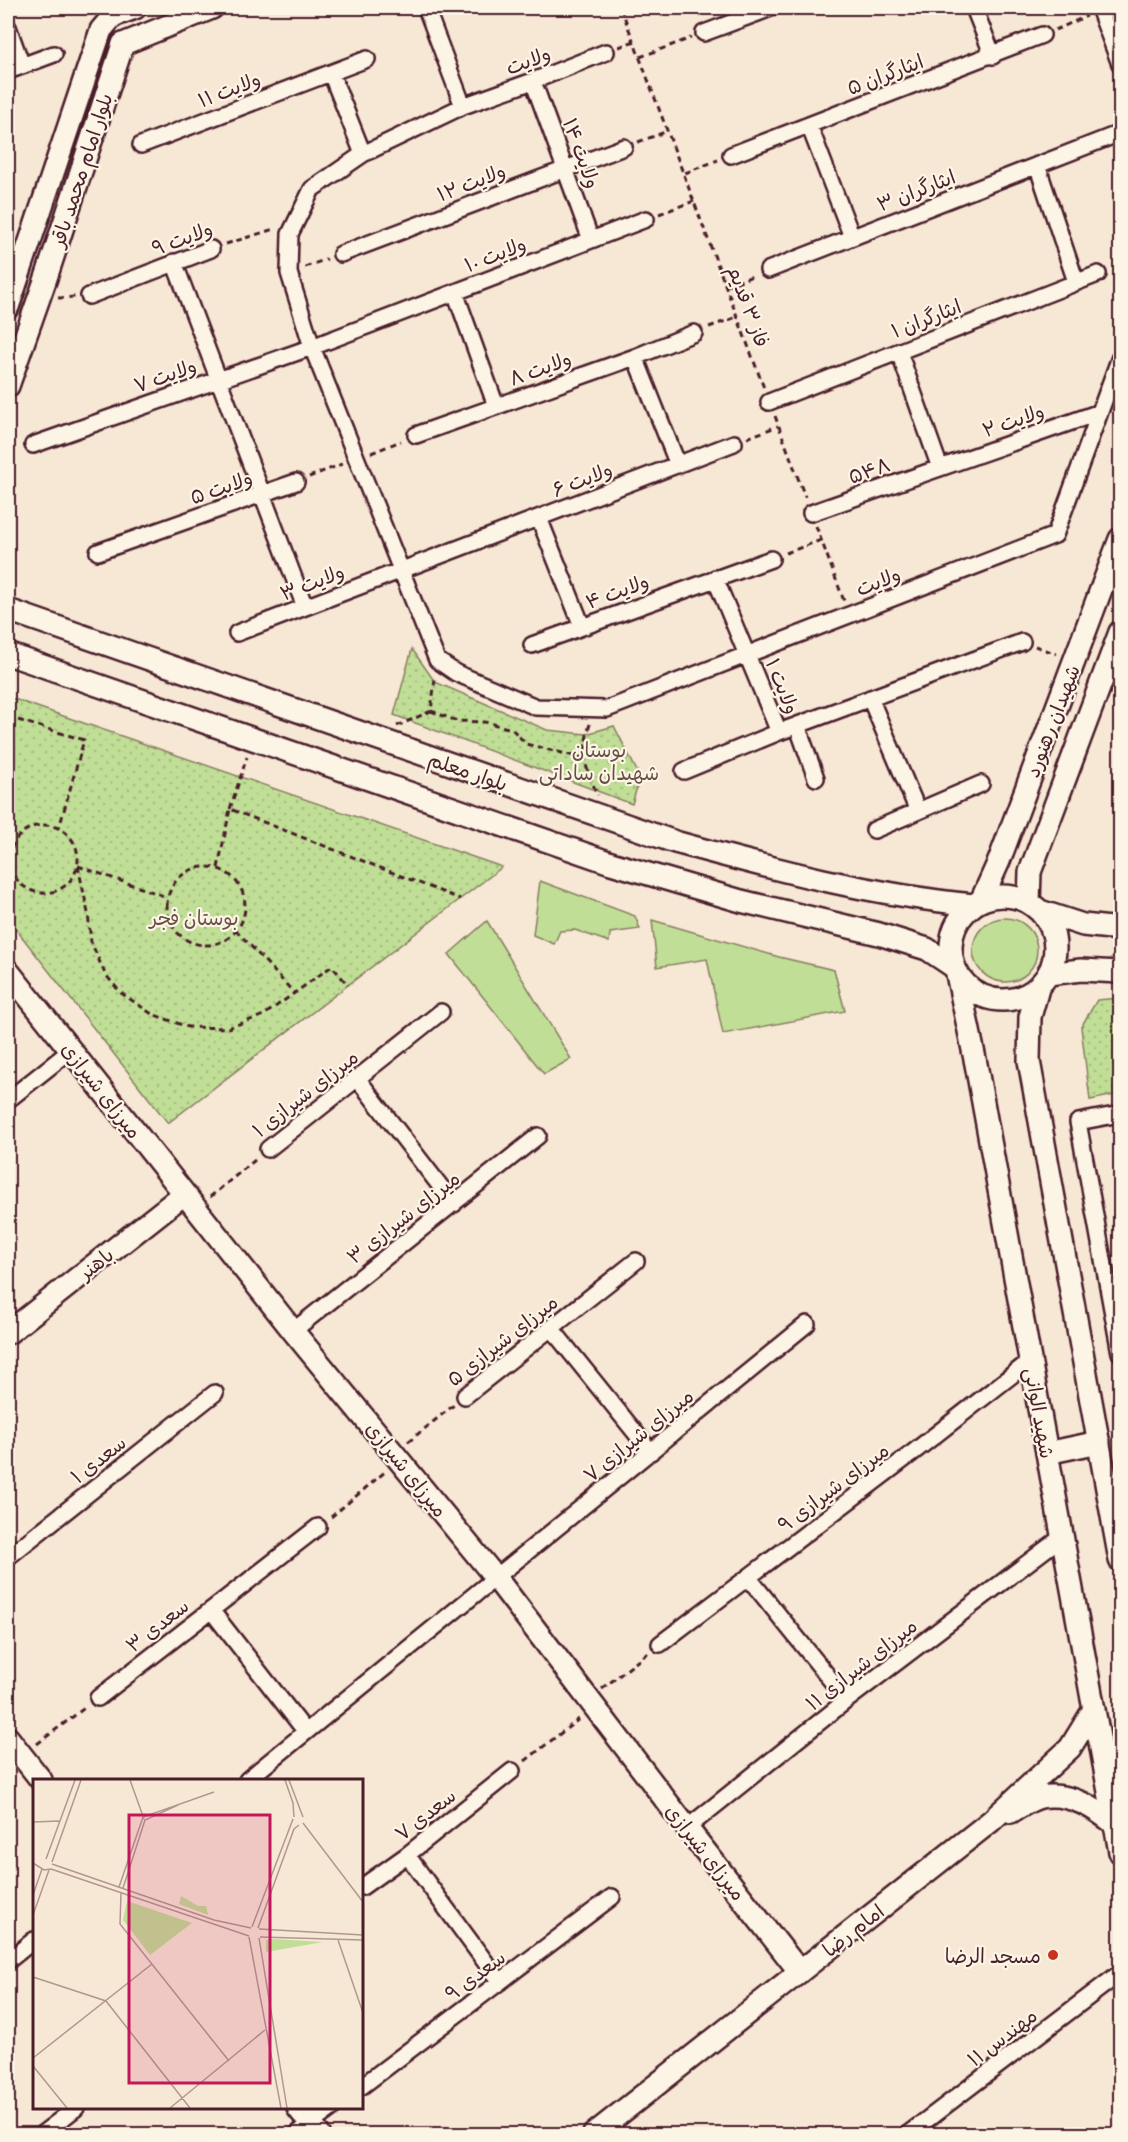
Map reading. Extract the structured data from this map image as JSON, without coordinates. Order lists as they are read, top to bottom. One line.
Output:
{"streets":{"street":["ولایت","ایثارگران ۵","ولایت ۱۱","ولایت ۱۴","بلوار امام محمد باقر","ولایت ۱۲","ایثارگران ۳","ولایت ۹","ولایت ۱۰","ایثارگران ۱","ولایت ۸","ولایت ۷","ولایت ۲","۵۴۸","ولایت ۶","ولایت ۵","ولایت ۳","ولایت ۴","ولایت ۱","شهیدان رهنورد","بلوار معلم","میرزای شیرازی","میرزای شیرازی ۱","میرزای شیرازی ۳","باهنر","میرزای شیرازی ۵","شهید الوانی","میرزای شیرازی ۷","سعدی ۱","میرزای شیرازی ۹","سعدی ۳","میرزای شیرازی ۱۱","سعدی ۷","امام رضا","سعدی ۹","مهندس ۱۱"],"path":["فاز ۳ قدیم"]},"crossings":[["ولایت","ولایت ۱۴"],["ولایت","ولایت ۹"],["ولایت","فاز ۳ قدیم"],["ولایت","ولایت ۲"],["ولایت","ولایت ۱"],["ولایت ۱۴","ولایت ۱۲"],["ولایت ۱۴","ولایت ۱۰"],["ولایت ۱۰","ولایت ۷"],["فاز ۳ قدیم","ایثارگران ۱"],["فاز ۳ قدیم","۵۴۸"],["ولایت ۲","۵۴۸"],["ولایت ۶","ولایت ۳"],["شهیدان رهنورد","بلوار معلم"],["شهیدان رهنورد","شهید الوانی"],["بلوار معلم","شهید الوانی"],["میرزای شیرازی","میرزای شیرازی ۱"],["میرزای شیرازی","میرزای شیرازی ۳"],["میرزای شیرازی","باهنر"],["میرزای شیرازی","میرزای شیرازی ۵"],["میرزای شیرازی","میرزای شیرازی ۷"],["میرزای شیرازی","میرزای شیرازی ۱۱"],["میرزای شیرازی","امام رضا"],["میرزای شیرازی ۱","باهنر"],["میرزای شیرازی ۵","سعدی ۳"],["شهید الوانی","میرزای شیرازی ۹"],["شهید الوانی","میرزای شیرازی ۱۱"],["شهید الوانی","امام رضا"]],"parks":["بوستان شهیدان ساداتی","بوستان فجر"],"places":["مسجد الرضا"]}
